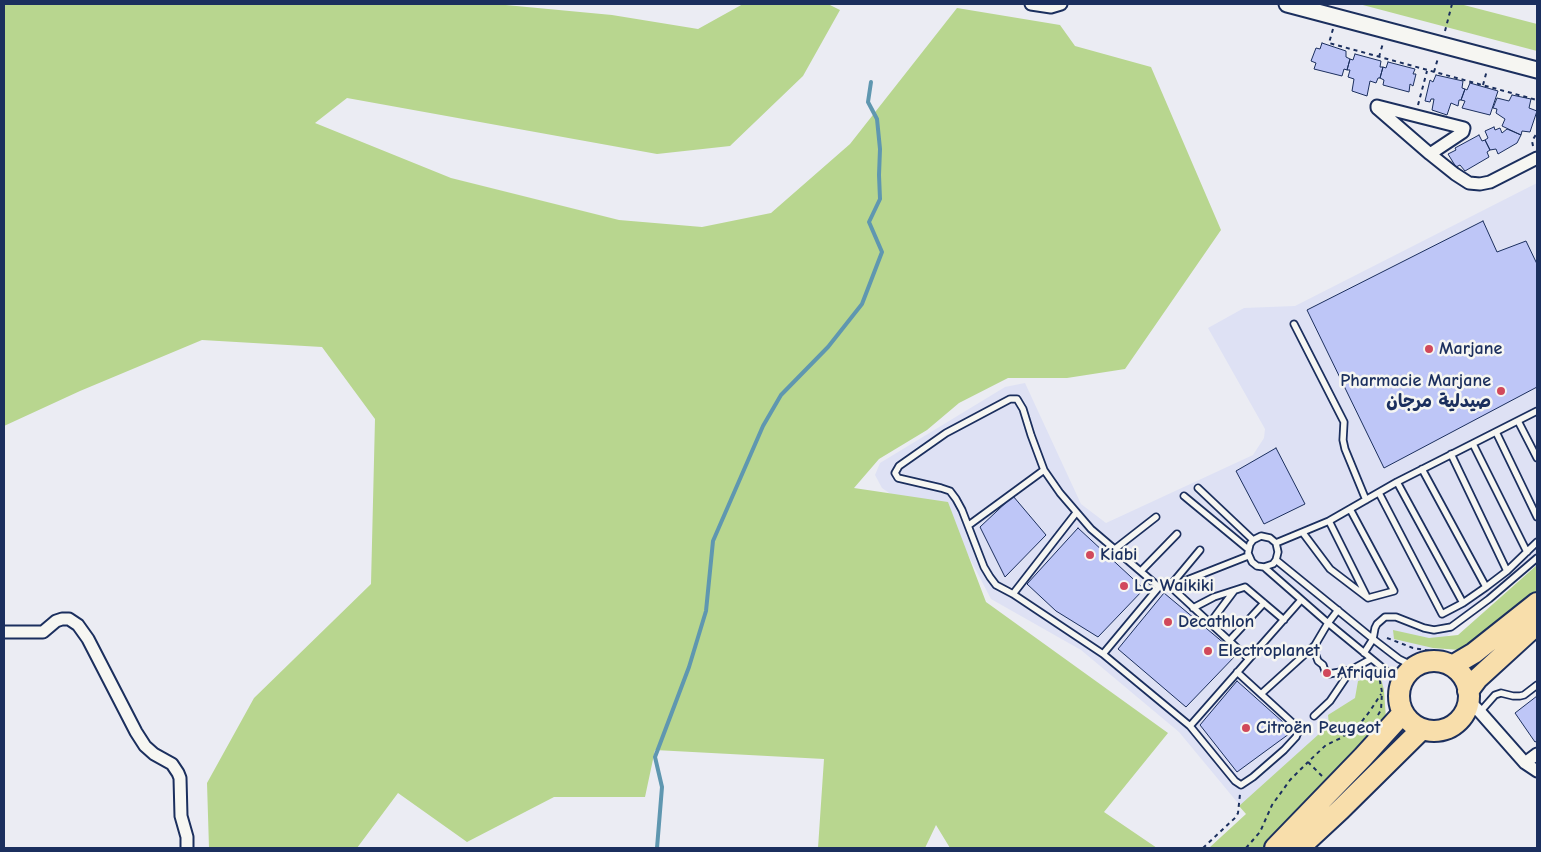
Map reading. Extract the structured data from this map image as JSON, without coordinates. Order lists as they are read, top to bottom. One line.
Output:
{"places":["Marjane","Pharmacie Marjane صيدلية مرجان","Kiabi","LC Waikiki","Decathlon","Electroplanet","Afriquia","Citroën Peugeot"]}
